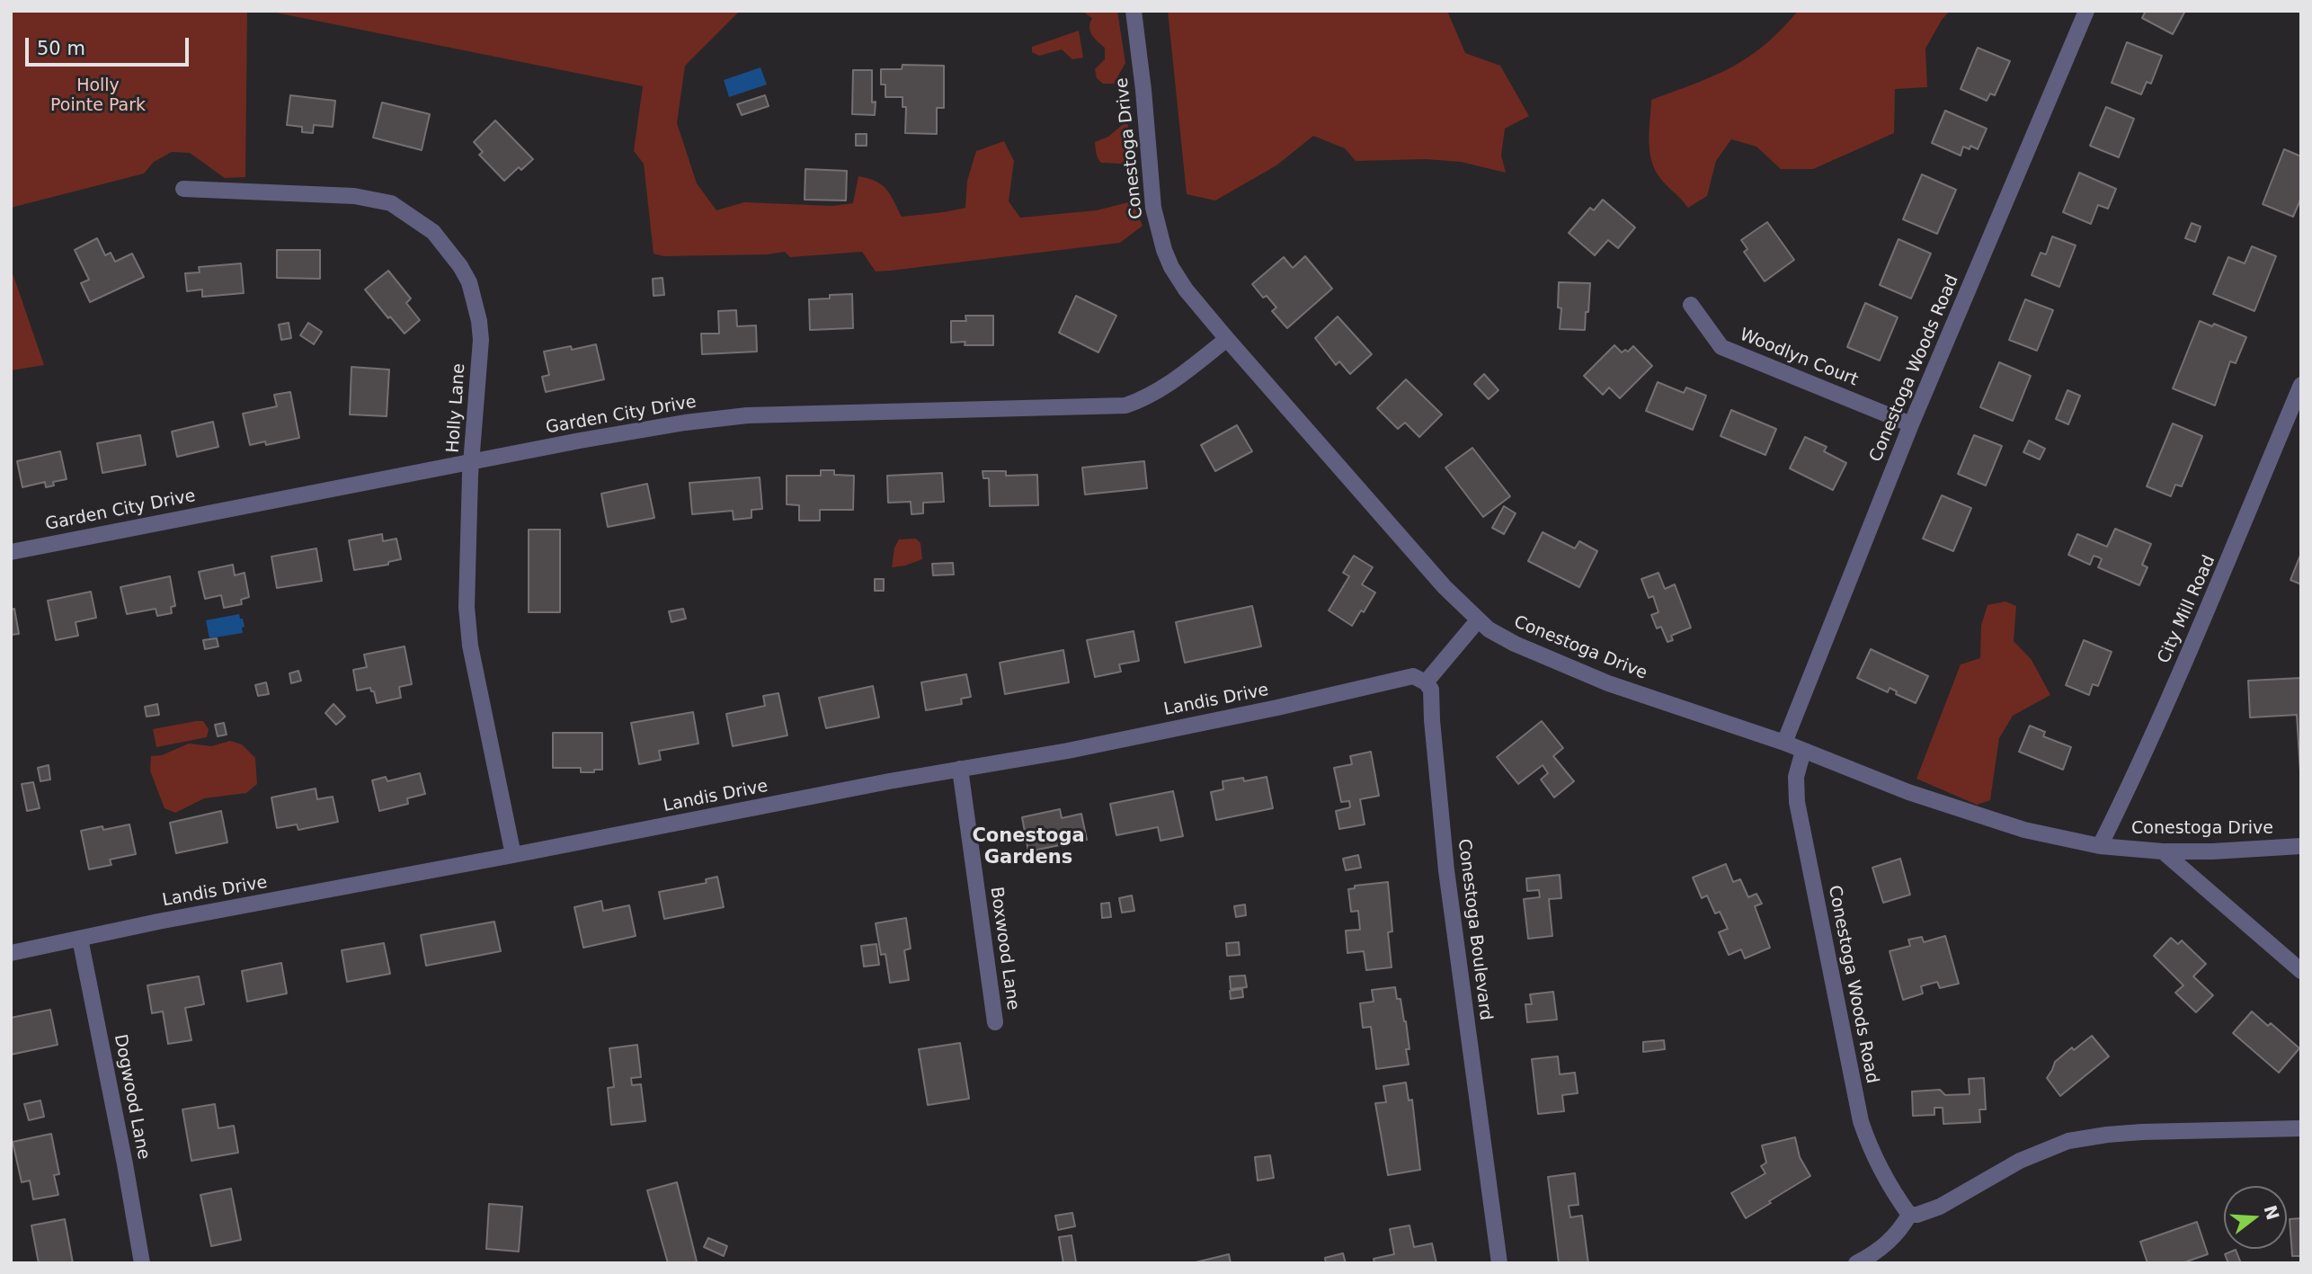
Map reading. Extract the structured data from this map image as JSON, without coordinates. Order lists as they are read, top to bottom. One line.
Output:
{"streets":{"street":["Conestoga Drive","Woodlyn Court","Conestoga Woods Road","Holly Lane","Garden City Drive","City Mill Road","Landis Drive","Conestoga Boulevard","Boxwood Lane","Dogwood Lane"]},"crossings":[["Conestoga Drive","Conestoga Woods Road"],["Conestoga Drive","Garden City Drive"],["Conestoga Drive","City Mill Road"],["Woodlyn Court","Conestoga Woods Road"],["Holly Lane","Garden City Drive"],["Holly Lane","Landis Drive"],["Landis Drive","Conestoga Boulevard"],["Landis Drive","Boxwood Lane"],["Landis Drive","Dogwood Lane"]],"districts":["Conestoga Gardens"],"parks":["Holly Pointe Park"],"scale_bar":"50 m","north":"right"}
